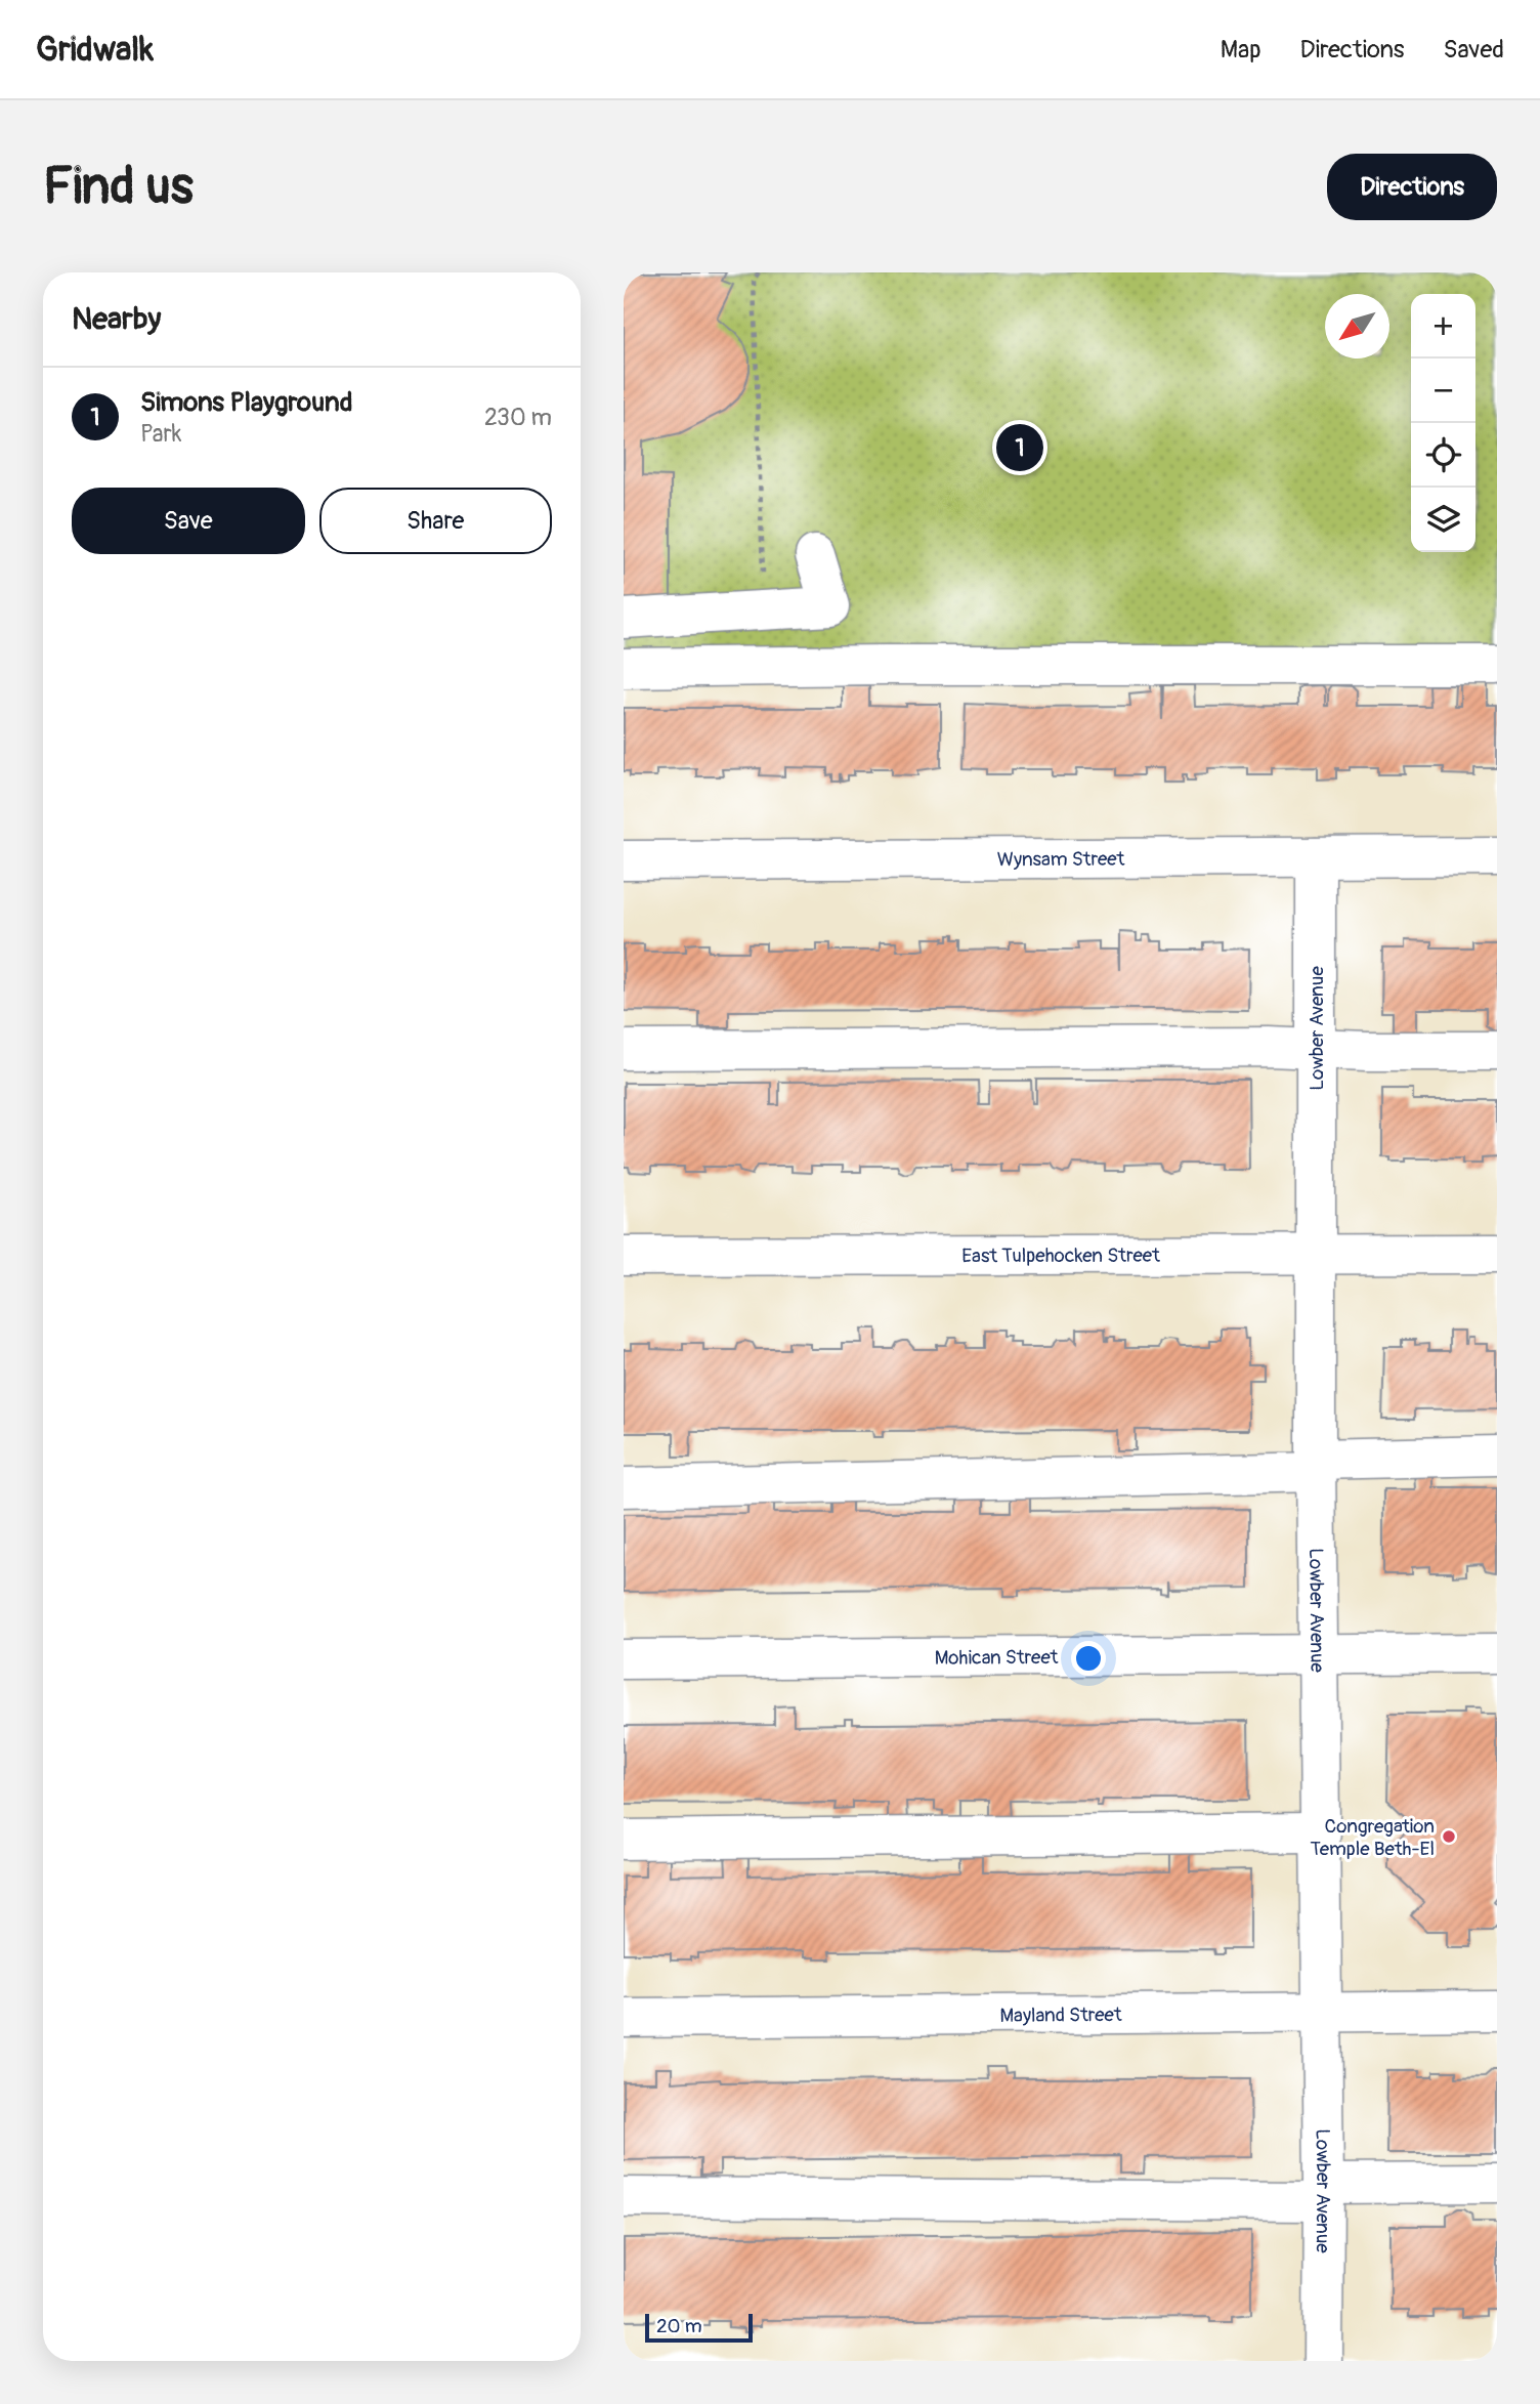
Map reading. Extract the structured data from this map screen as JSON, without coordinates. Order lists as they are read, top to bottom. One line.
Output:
{"streets":{"street":["Wynsam Street","Lowber Avenue","East Tulpehocken Street","Mohican Street","Mayland Street"]},"crossings":[["Wynsam Street","Lowber Avenue"],["Lowber Avenue","East Tulpehocken Street"],["Lowber Avenue","Mohican Street"],["Lowber Avenue","Mayland Street"]],"places":["Congregation Temple Beth-El"],"scale_bar":"20 m","north":"bottom left","page":{"header":"Gridwalk","nav":["Map","Directions","Saved"],"buttons":["Directions",["Save","Share"]],"title":"Find us","heading":"Nearby","map_buttons":["+","−"],"list":[{"mark":"1","name":"Simons Playground","note":"Park","value":"230 m"}],"pins":"1","scale":"20 m"}}
